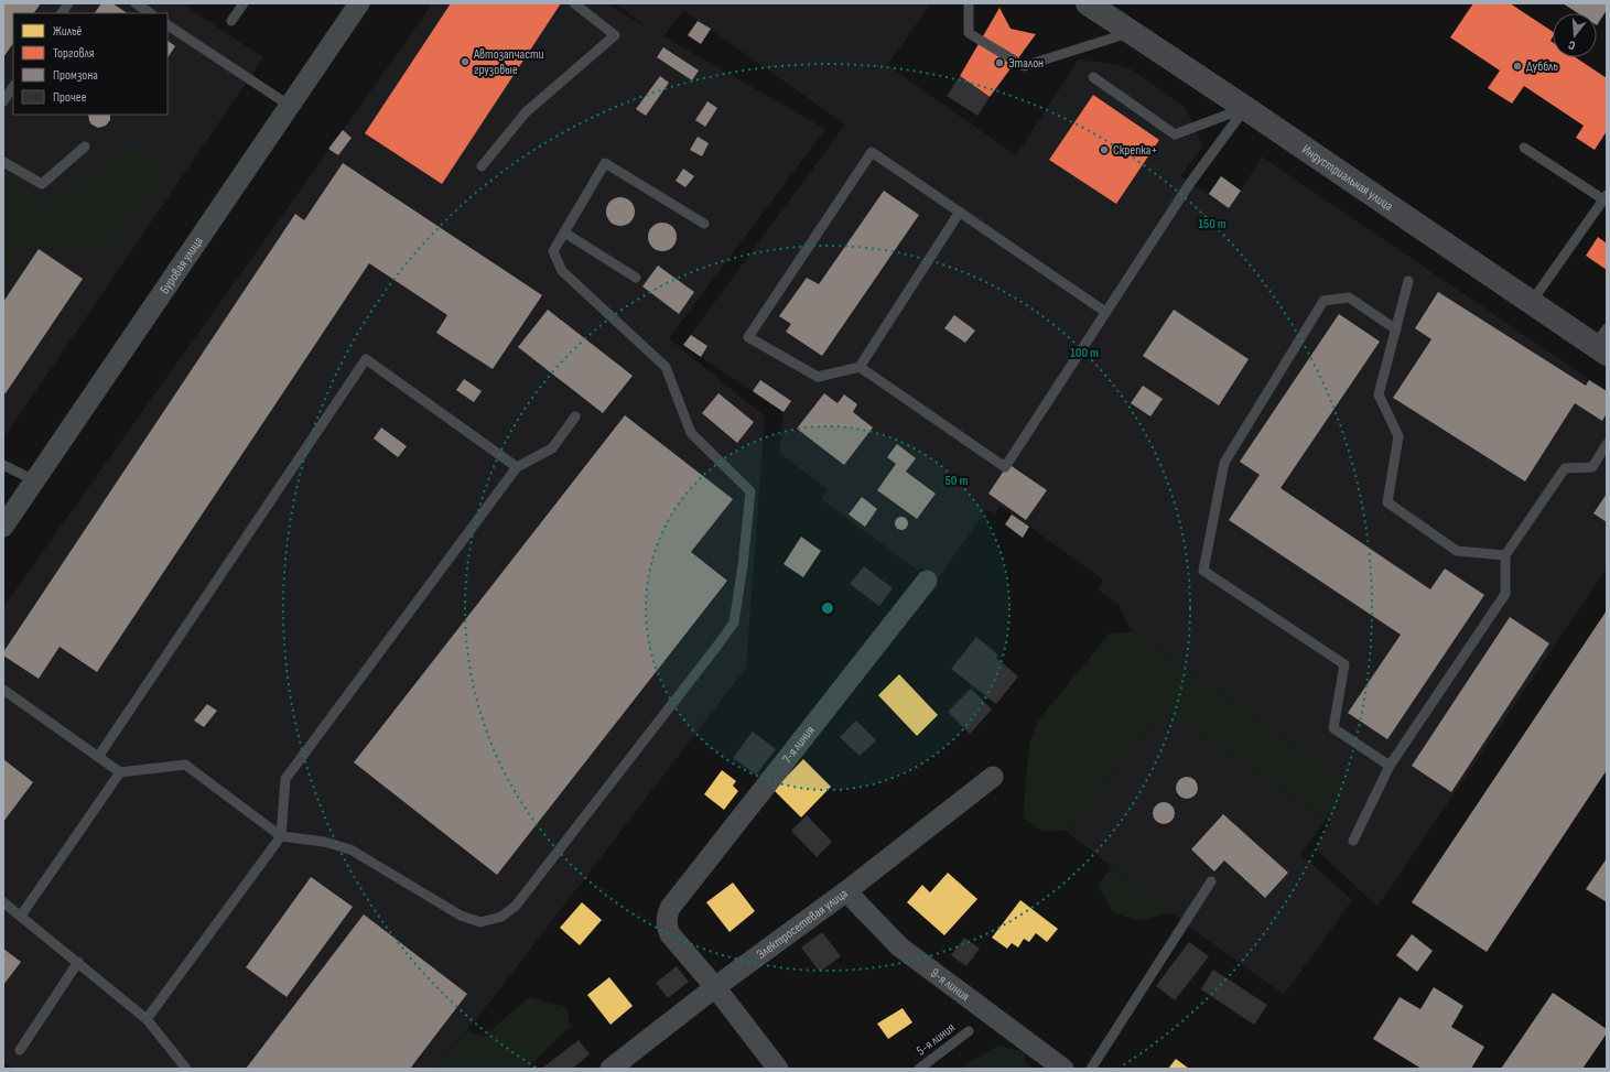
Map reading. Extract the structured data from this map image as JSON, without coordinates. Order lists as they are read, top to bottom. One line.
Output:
{"streets":{"main road":["Индустриальная улица"],"street":["Буровая улица","7-я линия","Электросетевая улица","9-я линия"],"lane":["5-я линия"]},"crossings":[["7-я линия","Электросетевая улица"],["Электросетевая улица","9-я линия"]],"places":["Автозапчасти грузовые","Эталон","Дуббль","Скрепка+"],"legend":["Жильё","Торговля","Промзона","Прочее"],"north":"bottom","rings":["150 m","100 m","50 m"]}
